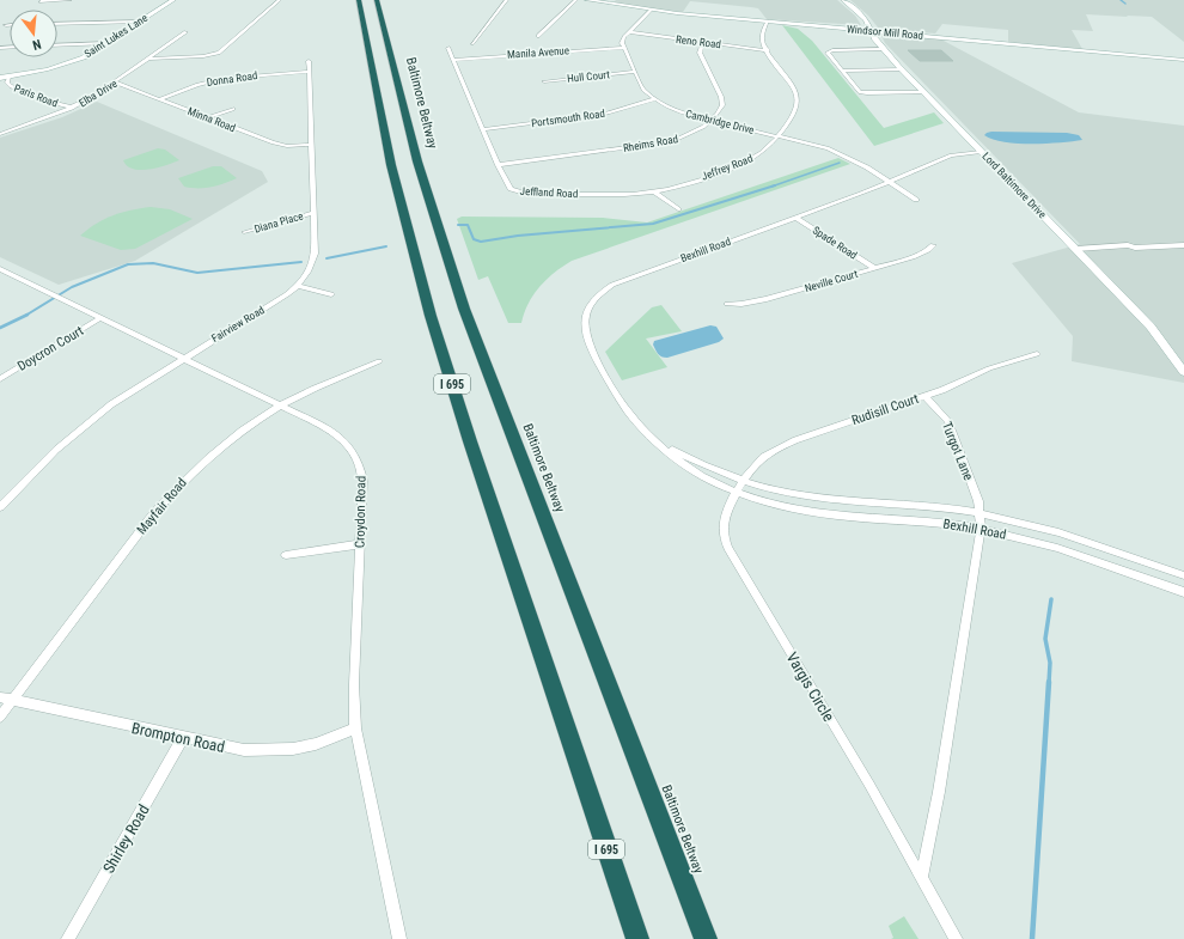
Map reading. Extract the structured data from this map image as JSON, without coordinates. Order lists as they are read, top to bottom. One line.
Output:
{"streets":{"highway":["Baltimore Beltway","I 695"],"main road":["Windsor Mill Road","Saint Lukes Lane","Lord Baltimore Drive"],"street":["Reno Road","Manila Avenue","Hull Court","Donna Road","Elba Drive","Paris Road","Portsmouth Road","Minna Road","Cambridge Drive","Rheims Road","Jeffrey Road","Jeffland Road","Diana Place","Spade Road","Bexhill Road","Neville Court","Fairview Road","Doycron Court","Rudisill Court","Turgot Lane","Mayfair Road","Croydon Road","Vargis Circle","Brompton Road","Shirley Road"]},"crossings":[["Windsor Mill Road","Jeffrey Road"],["Windsor Mill Road","Lord Baltimore Drive"],["Saint Lukes Lane","Paris Road"],["Reno Road","Rheims Road"],["Reno Road","Jeffrey Road"],["Manila Avenue","Cambridge Drive"],["Manila Avenue","Jeffland Road"],["Hull Court","Cambridge Drive"],["Donna Road","Minna Road"],["Donna Road","Fairview Road"],["Elba Drive","Paris Road"],["Elba Drive","Minna Road"],["Portsmouth Road","Cambridge Drive"],["Portsmouth Road","Jeffland Road"],["Minna Road","Fairview Road"],["Cambridge Drive","Rheims Road"],["Cambridge Drive","Jeffrey Road"],["Cambridge Drive","Bexhill Road"],["Rheims Road","Jeffland Road"],["Jeffrey Road","Jeffland Road"],["Lord Baltimore Drive","Bexhill Road"],["Diana Place","Fairview Road"],["Spade Road","Bexhill Road"],["Spade Road","Neville Court"],["Bexhill Road","Rudisill Court"],["Bexhill Road","Turgot Lane"],["Bexhill Road","Vargis Circle"],["Fairview Road","Croydon Road"],["Doycron Court","Croydon Road"],["Rudisill Court","Turgot Lane"],["Rudisill Court","Vargis Circle"],["Mayfair Road","Croydon Road"],["Mayfair Road","Brompton Road"],["Croydon Road","Brompton Road"],["Brompton Road","Shirley Road"]],"north":"bottom"}
